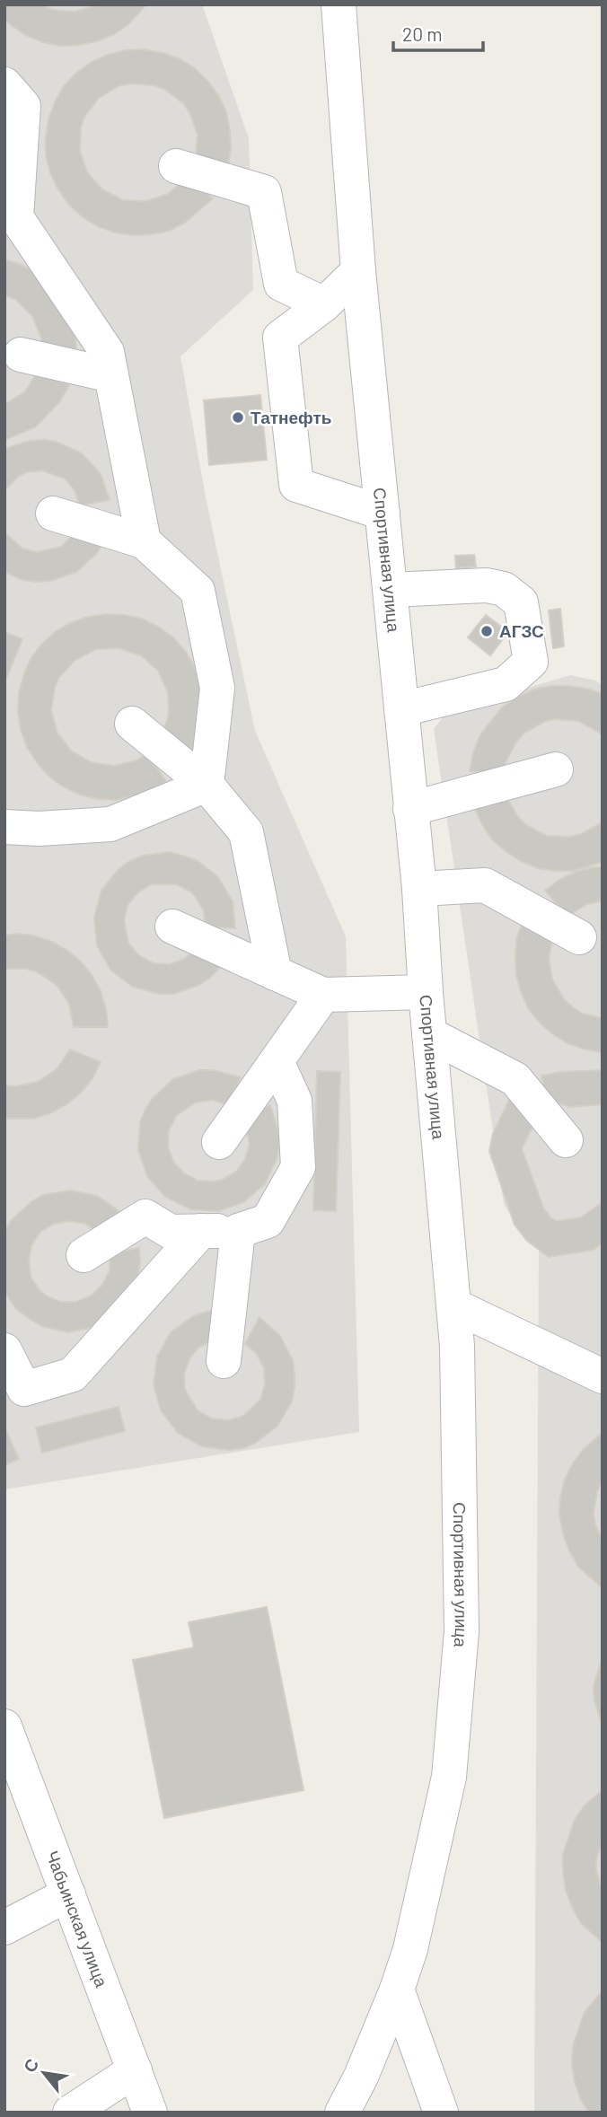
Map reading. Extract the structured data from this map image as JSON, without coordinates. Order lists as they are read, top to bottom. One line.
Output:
{"streets":{"street":["Спортивная улица","Чабьинская улица"]},"places":["Татнефть","АГЗС"],"scale_bar":"20 m","north":"top left"}
